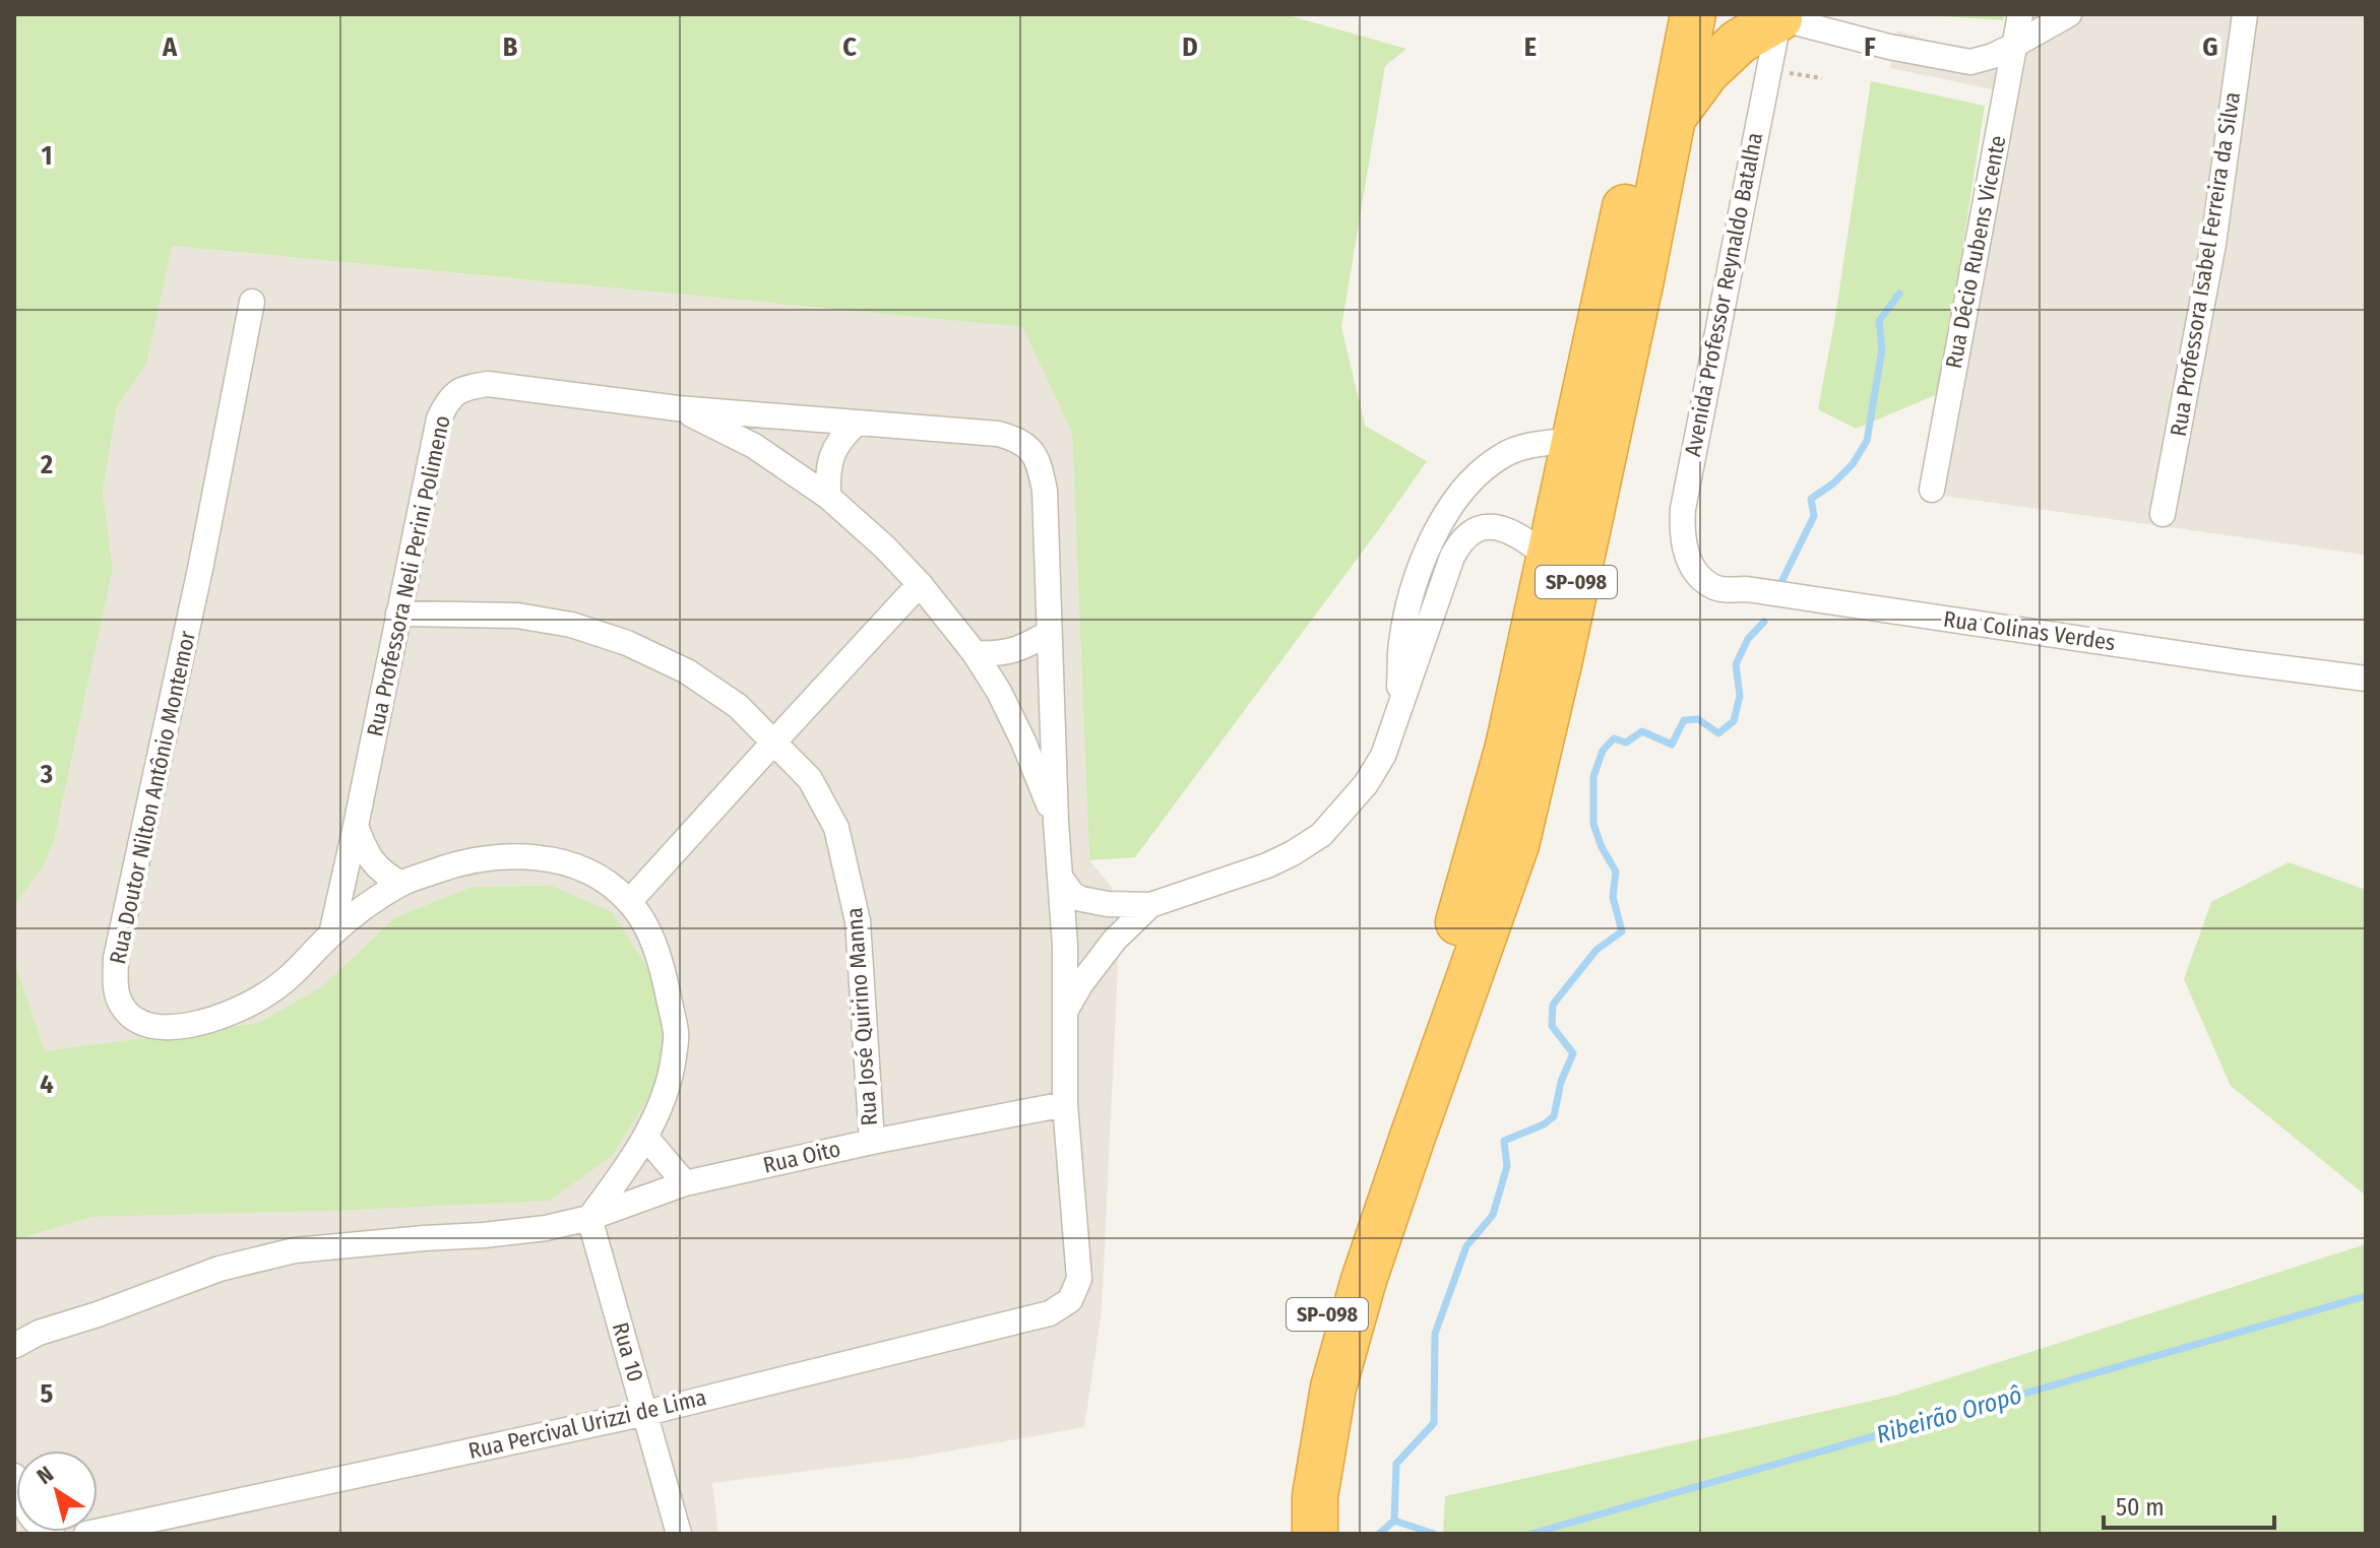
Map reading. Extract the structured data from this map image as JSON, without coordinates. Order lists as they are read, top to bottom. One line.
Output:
{"streets":{"highway":["SP-098"],"street":["Rua Décio Rubens Vicente","Rua Professora Isabel Ferreira da Silva","Avenida Professor Reynaldo Batalha","Rua Professora Neli Perini Polimeno","Rua Colinas Verdes","Rua Doutor Nilton Antônio Montemor","Rua José Quirino Manna","Rua Oito","Rua 10","Rua Percival Urizzi de Lima"]},"crossings":[["Avenida Professor Reynaldo Batalha","Rua Colinas Verdes"],["Rua Professora Neli Perini Polimeno","Rua Doutor Nilton Antônio Montemor"],["Rua Professora Neli Perini Polimeno","Rua José Quirino Manna"],["Rua Doutor Nilton Antônio Montemor","Rua Oito"],["Rua Doutor Nilton Antônio Montemor","Rua 10"],["Rua José Quirino Manna","Rua Oito"],["Rua Oito","Rua 10"],["Rua Oito","Rua Percival Urizzi de Lima"],["Rua 10","Rua Percival Urizzi de Lima"]],"water":["Ribeirão Oropô"],"scale_bar":"50 m","north":"top left","grid":{"columns":["A","B","C","D","E","F","G"],"rows":["1","2","3","4","5"]}}
